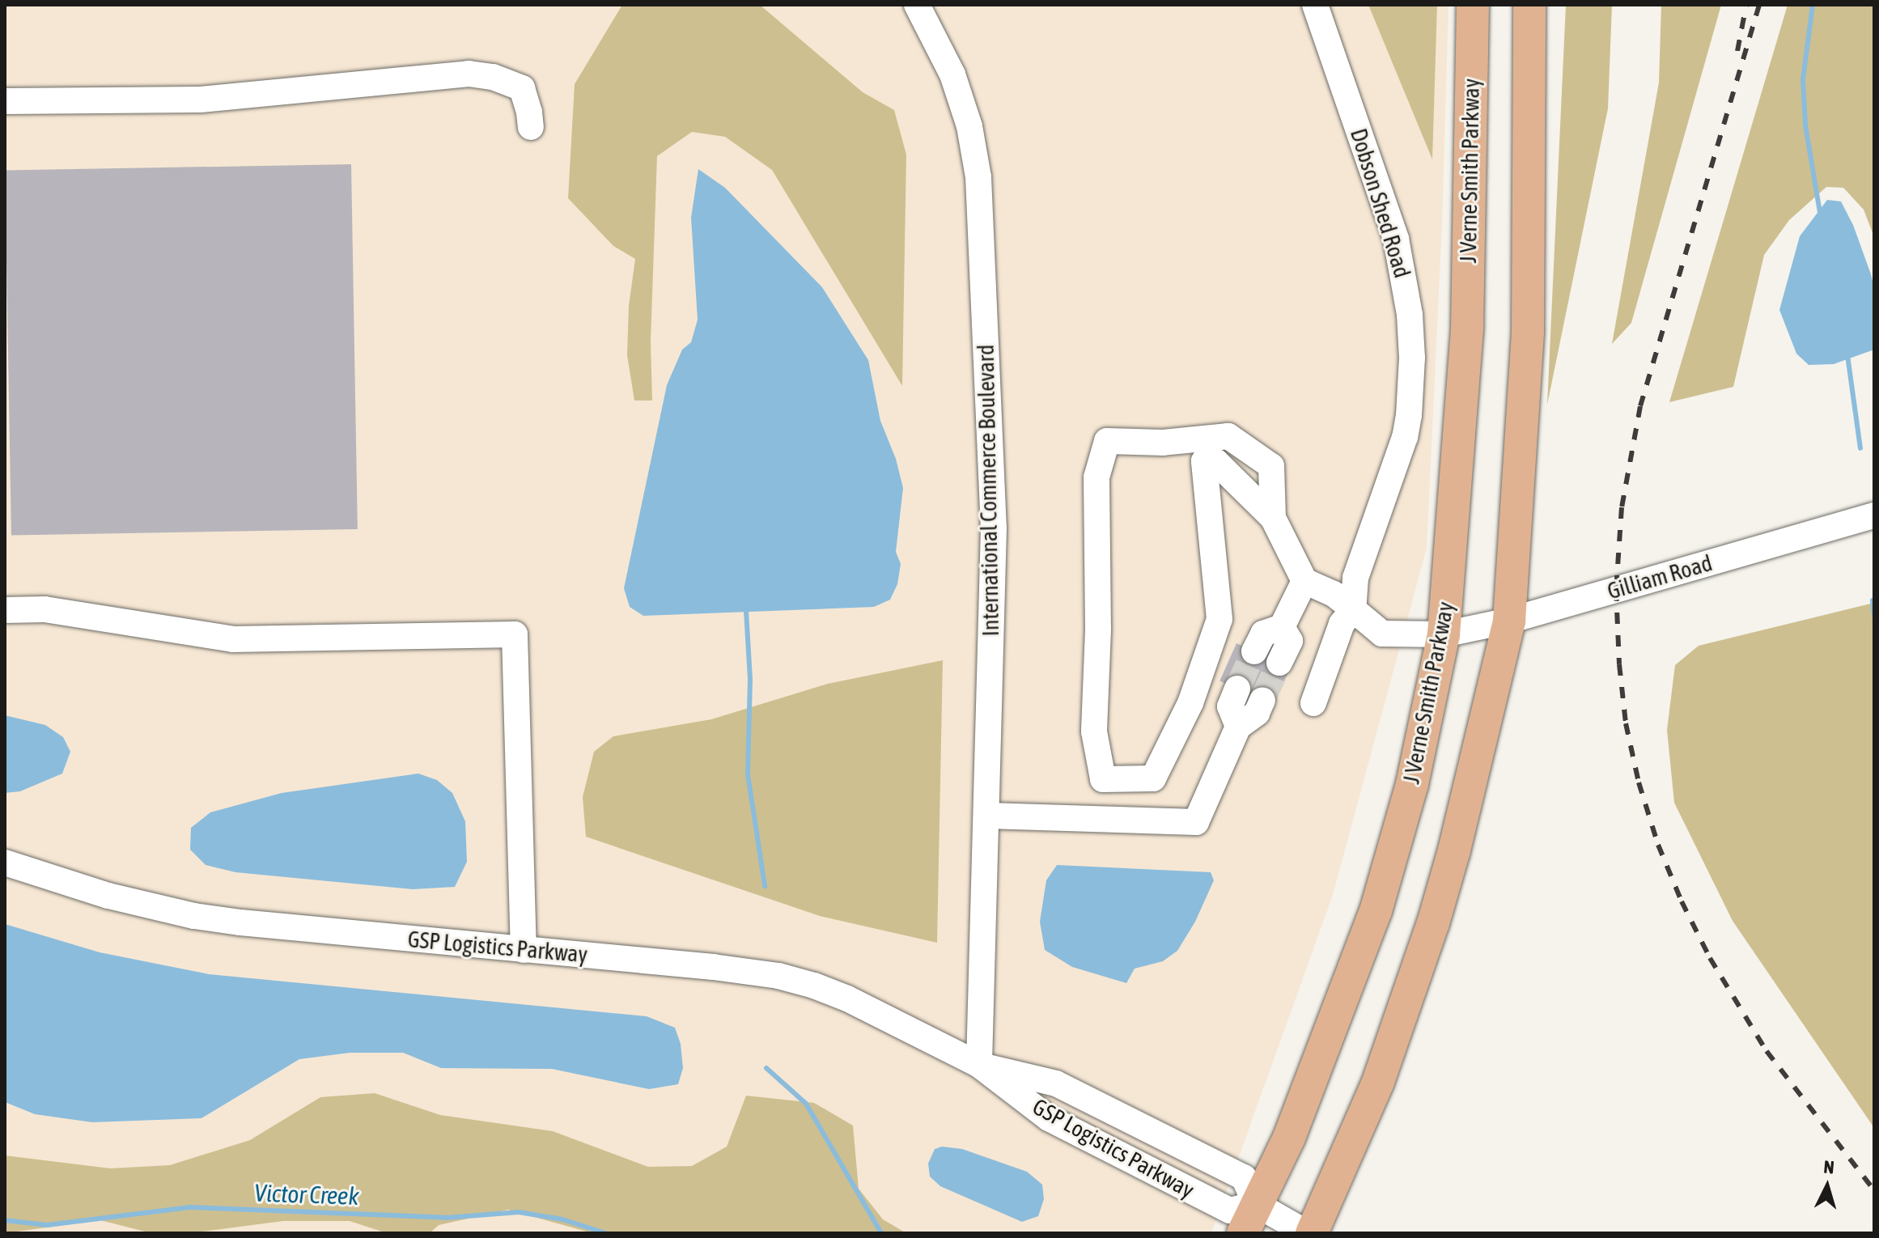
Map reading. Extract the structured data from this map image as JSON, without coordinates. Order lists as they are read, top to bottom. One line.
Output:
{"streets":{"main road":["J Verne Smith Parkway"],"street":["Dobson Shed Road","International Commerce Boulevard","Gilliam Road","GSP Logistics Parkway"]},"crossings":[["J Verne Smith Parkway","Gilliam Road"],["J Verne Smith Parkway","GSP Logistics Parkway"],["International Commerce Boulevard","GSP Logistics Parkway"]],"water":["Victor Creek"],"north":"top"}
